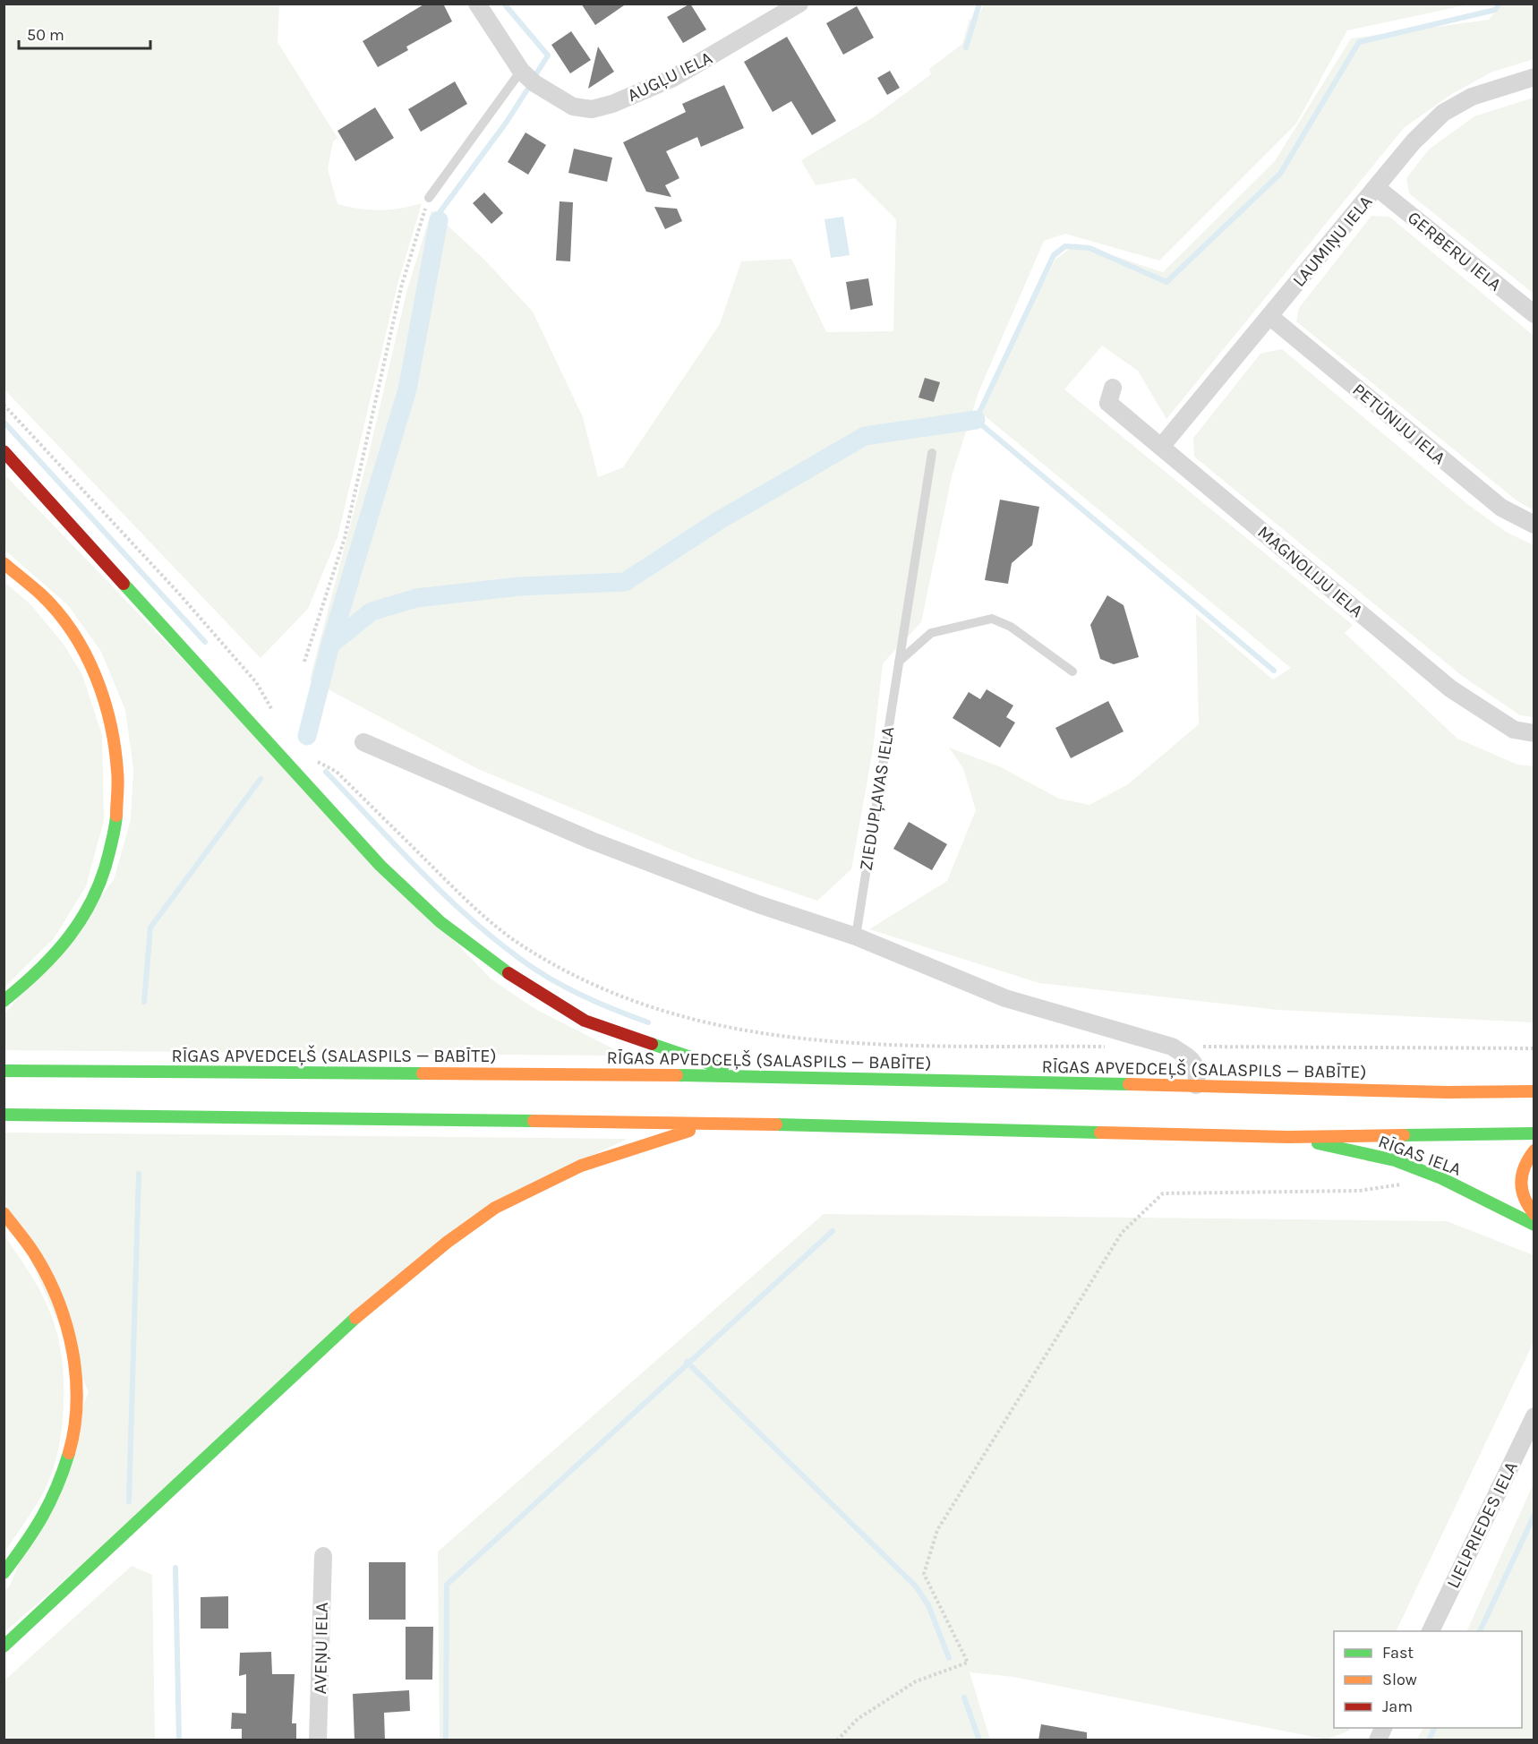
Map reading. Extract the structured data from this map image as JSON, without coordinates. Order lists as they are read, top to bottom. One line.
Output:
{"streets":{"main road":["RĪGAS APVEDCEĻŠ (SALASPILS — BABĪTE)","RĪGAS IELA"],"street":["AUGĻU IELA","LAUMIŅU IELA","GERBERU IELA","PETŪNIJU IELA","MAGNOLIJU IELA","LIELPRIEDES IELA","AVEŅU IELA"],"lane":["ZIEDUPĻAVAS IELA"]},"crossings":[["LAUMIŅU IELA","GERBERU IELA"],["LAUMIŅU IELA","PETŪNIJU IELA"],["LAUMIŅU IELA","MAGNOLIJU IELA"]],"legend":["Fast","Slow","Jam"],"scale_bar":"50 m"}
